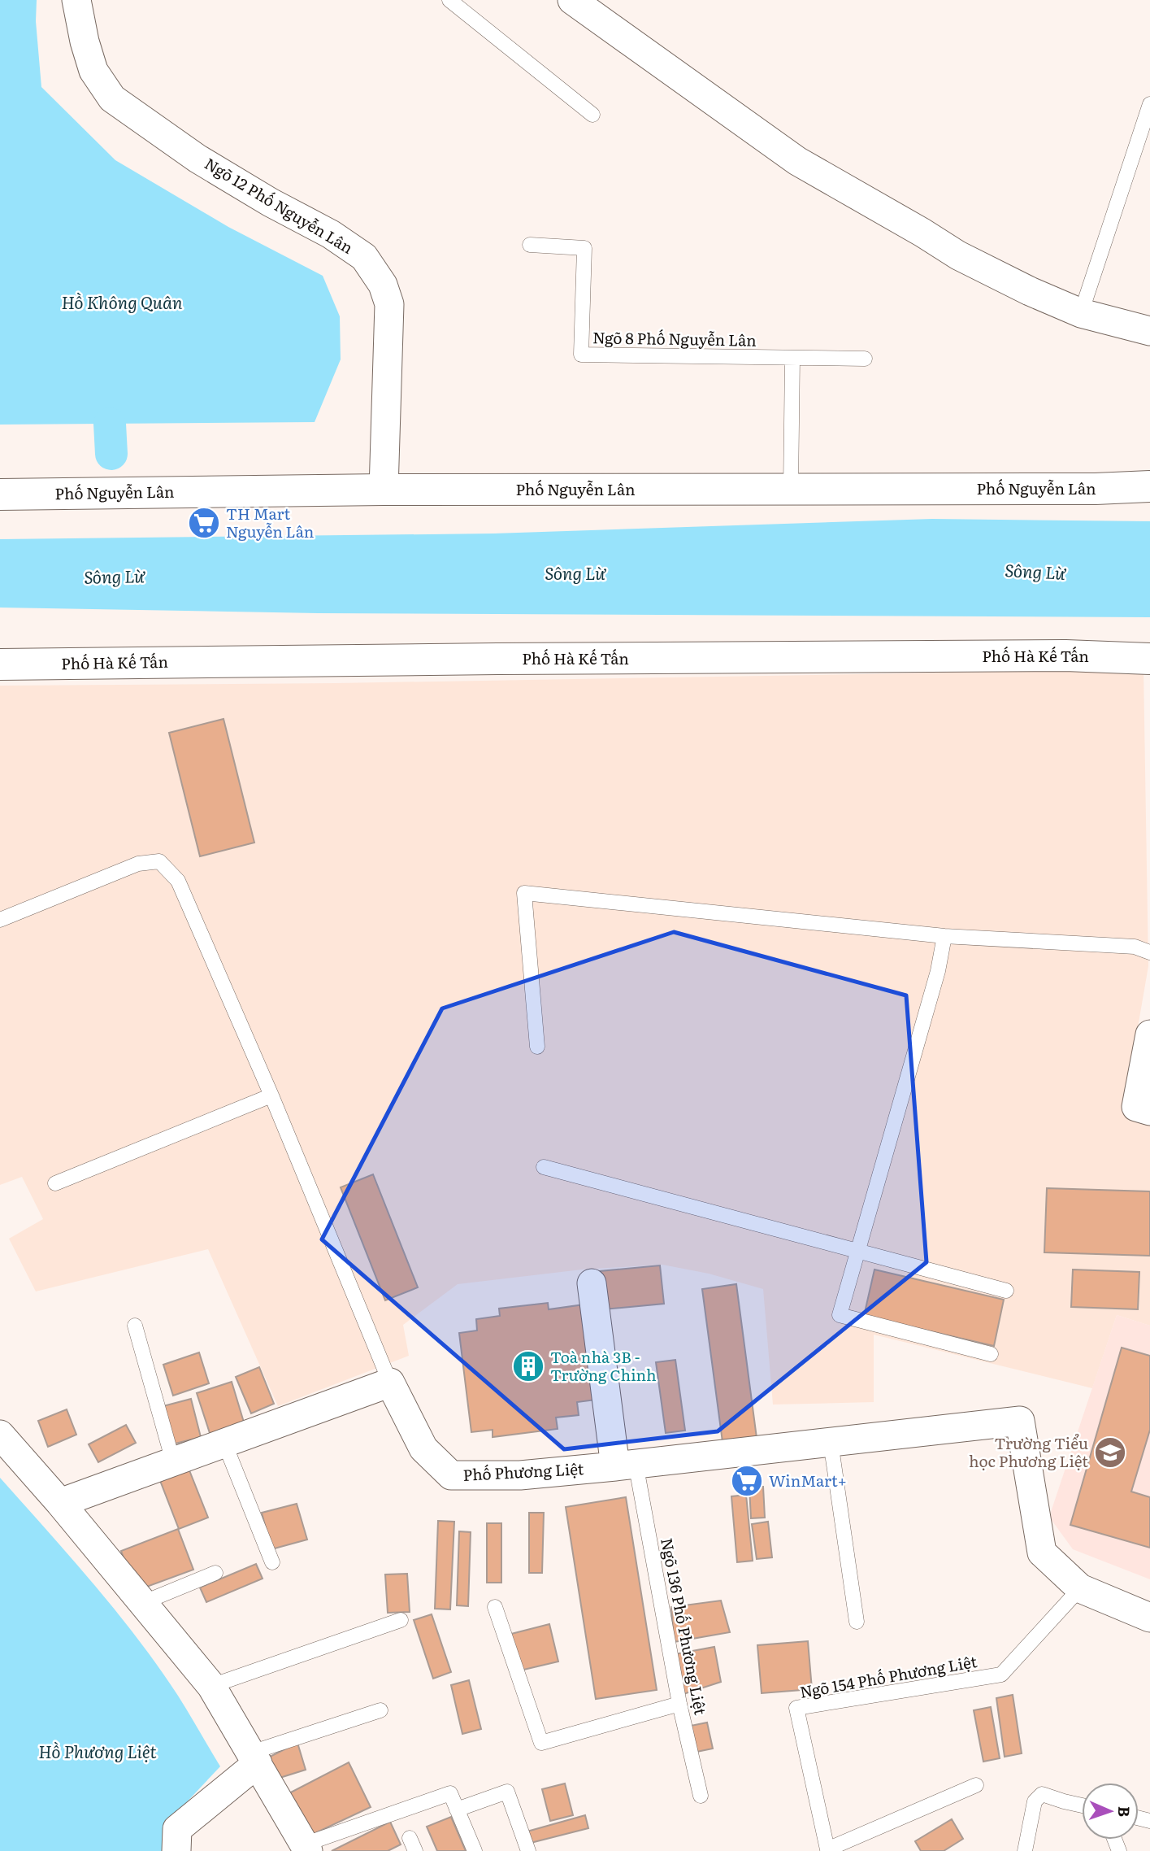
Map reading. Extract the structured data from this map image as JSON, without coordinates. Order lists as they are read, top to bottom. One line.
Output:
{"streets":{"street":["Ngõ 12 Phố Nguyễn Lân","Phố Nguyễn Lân","Phố Hà Kế Tấn","Phố Phương Liệt"],"lane":["Ngõ 8 Phố Nguyễn Lân","Ngõ 136 Phố Phương Liệt","Ngõ 154 Phố Phương Liệt"]},"crossings":[["Ngõ 12 Phố Nguyễn Lân","Phố Nguyễn Lân"],["Phố Phương Liệt","Ngõ 136 Phố Phương Liệt"],["Phố Phương Liệt","Ngõ 154 Phố Phương Liệt"]],"water":["Hồ Không Quân","Sông Lừ","Hồ Phương Liệt"],"places":{"supermarket":["TH Mart Nguyễn Lân","WinMart+"],"building":["Toà nhà 3B - Trường Chinh"],"school or university":["Trường Tiểu học Phương Liệt"]},"north":"right"}
